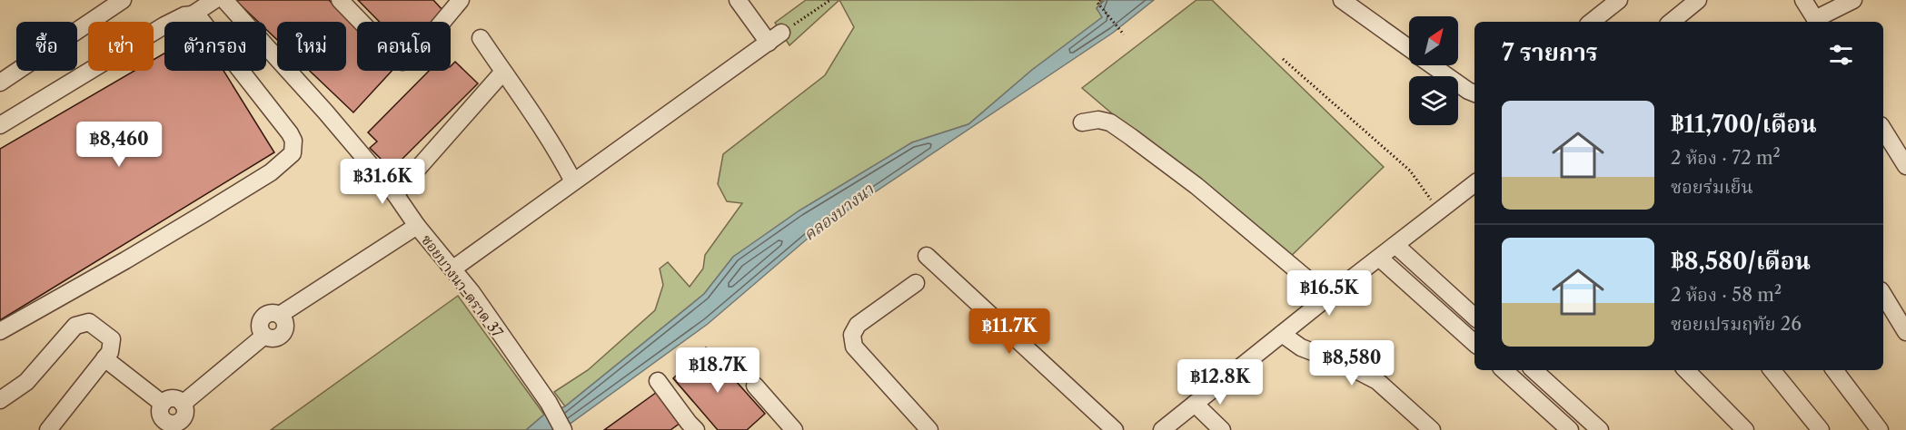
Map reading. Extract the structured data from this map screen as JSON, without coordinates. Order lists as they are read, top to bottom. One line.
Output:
{"streets":{"street":["ซอยบางนา-ตราด 37"]},"water":["คลองบางนา"],"north":"top right","page":{"chip":["ซื้อ","เช่า","ตัวกรอง","ใหม่","คอนโด"],"heading":"7 รายการ","list":[{"name":"฿11,700/เดือน","note":"2 ห้อง · 72 m² · ซอยร่มเย็น"},{"name":"฿8,580/เดือน","note":"2 ห้อง · 58 m² · ซอยเปรมฤทัย 26"}],"price":["฿8,460","฿31.6K","฿16.5K","฿11.7K","฿8,580","฿18.7K","฿12.8K"]}}
